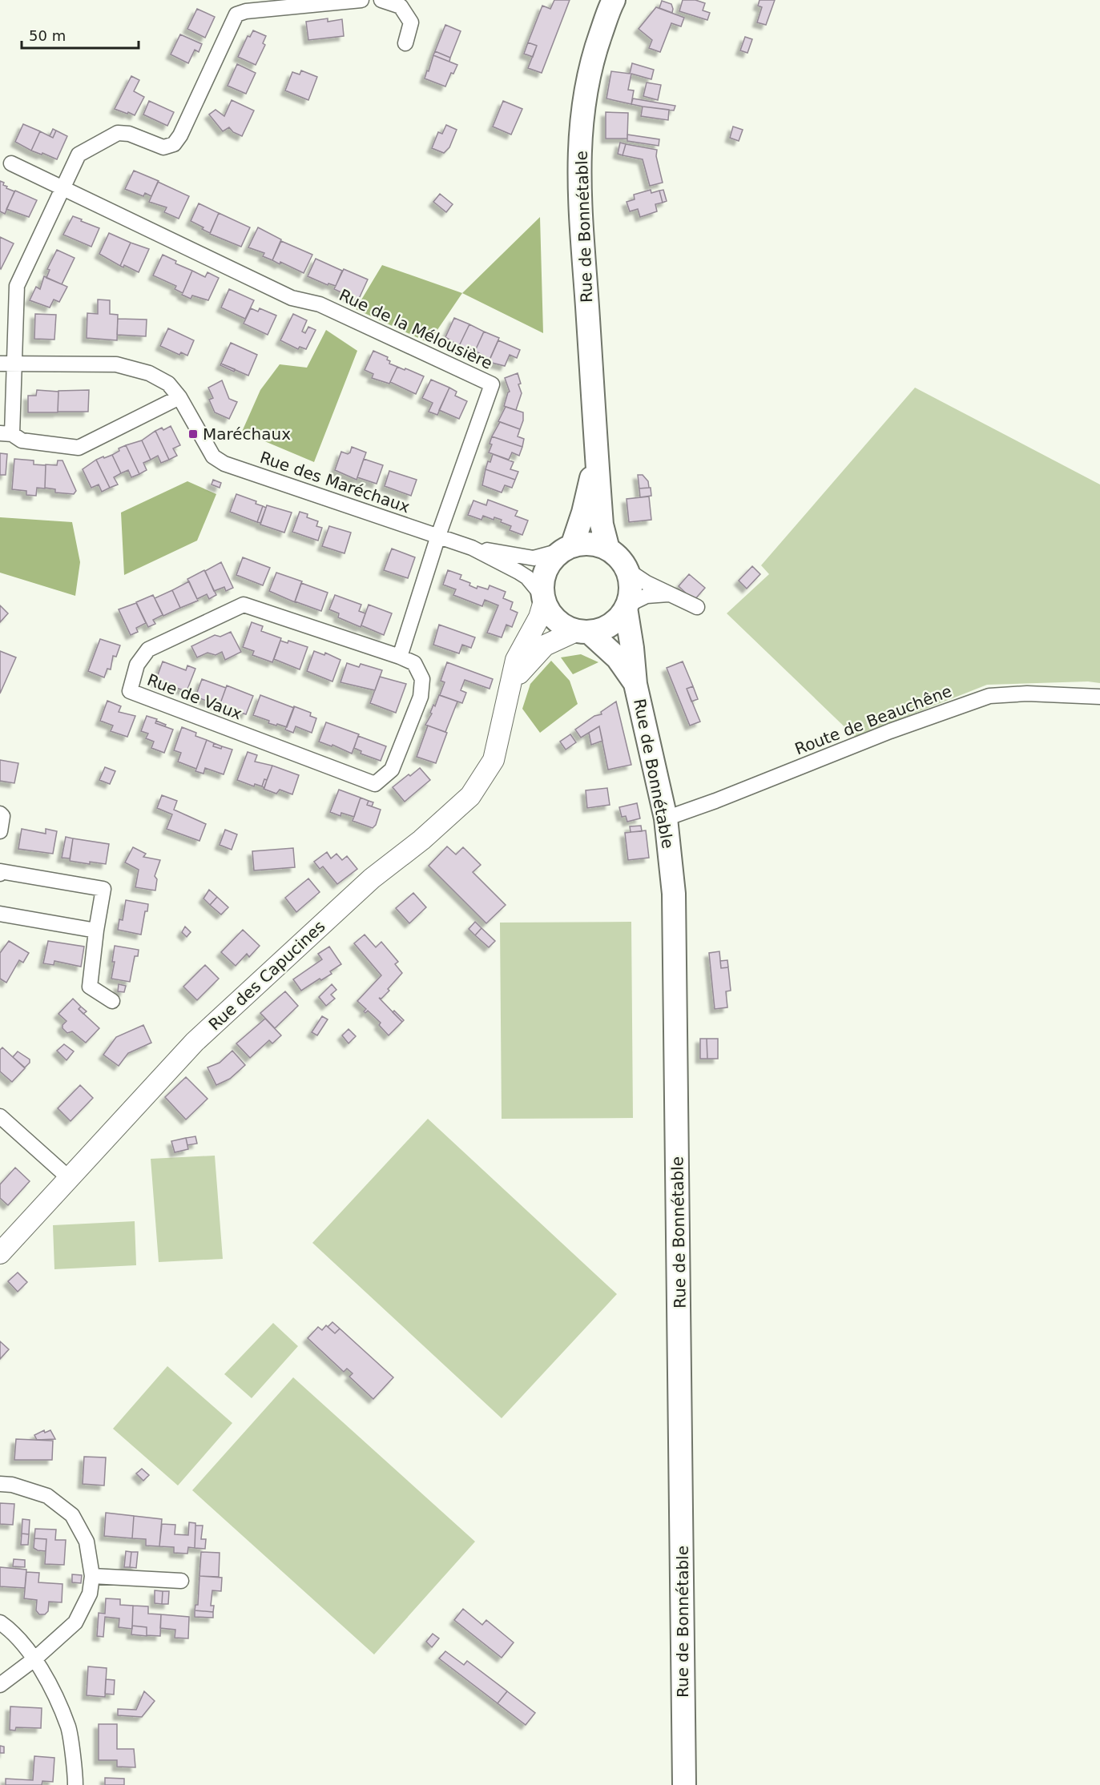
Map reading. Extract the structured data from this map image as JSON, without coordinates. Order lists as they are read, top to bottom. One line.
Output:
{"streets":{"main road":["Rue de Bonnétable"],"street":["Rue de la Mélousière","Rue des Maréchaux","Rue de Vaux","Route de Beauchêne","Rue des Capucines"]},"crossings":[["Rue de Bonnétable","Rue des Maréchaux"],["Rue de Bonnétable","Route de Beauchêne"],["Rue de Bonnétable","Rue des Capucines"],["Rue de la Mélousière","Rue des Maréchaux"],["Rue de la Mélousière","Rue de Vaux"],["Rue des Maréchaux","Rue des Capucines"]],"places":{"transit":["Maréchaux"]},"scale_bar":"50 m"}
